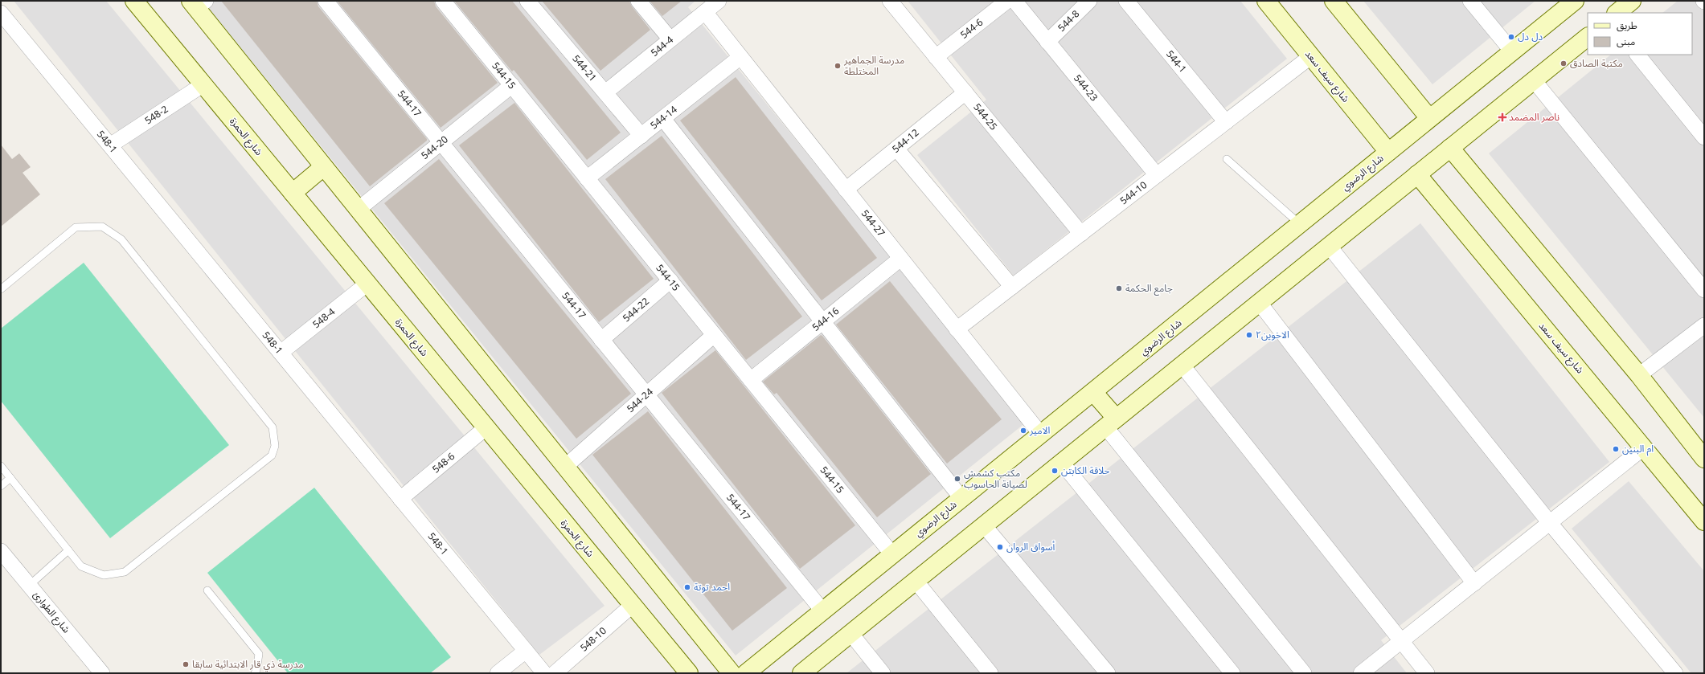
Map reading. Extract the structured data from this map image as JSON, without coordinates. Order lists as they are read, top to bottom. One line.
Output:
{"streets":{"street":["544-8","544-6","544-4","544-1","544-21","544-15","شارع سيف سعد","544-23","544-17","548-2","544-25","544-14","شارع الحمزة","544-12","548-1","544-20","شارع الرضوي","544-10","544-27","544-22","548-4","544-16","544-24","548-6","شارع الطوارئ","548-10"]},"crossings":[["544-8","544-23"],["544-6","544-25"],["544-4","544-21"],["544-4","544-27"],["544-1","544-10"],["544-21","544-14"],["544-15","544-14"],["544-15","544-20"],["544-15","شارع الرضوي"],["544-15","544-22"],["544-15","544-16"],["544-15","544-24"],["شارع سيف سعد","شارع الرضوي"],["شارع سيف سعد","544-10"],["544-23","544-10"],["544-17","544-20"],["544-17","شارع الرضوي"],["544-17","544-22"],["544-17","544-24"],["548-2","شارع الحمزة"],["548-2","548-1"],["544-25","544-12"],["544-25","544-10"],["544-14","544-27"],["شارع الحمزة","548-4"],["شارع الحمزة","548-6"],["شارع الحمزة","548-10"],["544-12","544-27"],["548-1","548-4"],["548-1","548-6"],["شارع الرضوي","544-27"],["544-10","544-27"],["544-27","544-16"]],"places":{"other":["دل دل","مكتبة الصادق","مدرسة الجماهير المختلطة","جامع الحكمة","الاخوين٢","الامير","ام البنين","حلاقة الكابتن","مكتب كشمش لصيانة الحاسوب","أسواق الروان","احمد توتة","مدرسة ذي قار الابتدائية سابقا"],"health":["ناصر المضمد"]},"legend":["طريق","مبنى"]}
